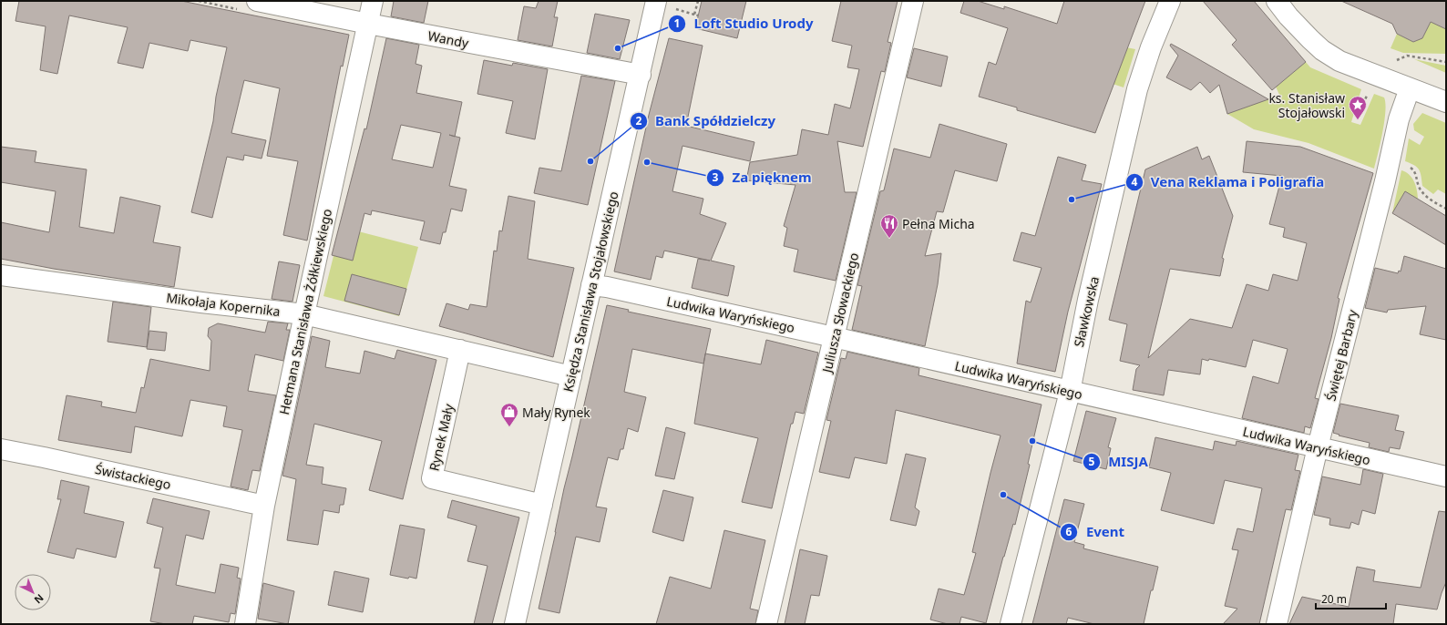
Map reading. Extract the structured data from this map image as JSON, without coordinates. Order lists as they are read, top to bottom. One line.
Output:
{"streets":{"street":["Wandy","Księdza Stanisława Stojałowskiego","Mikołaja Kopernika","Hetmana Stanisława Żółkiewskiego","Sławkowska","Juliusza Słowackiego","Ludwika Waryńskiego","Świętej Barbary","Rynek Mały","Świstackiego"]},"crossings":[["Wandy","Księdza Stanisława Stojałowskiego"],["Wandy","Hetmana Stanisława Żółkiewskiego"],["Księdza Stanisława Stojałowskiego","Mikołaja Kopernika"],["Księdza Stanisława Stojałowskiego","Ludwika Waryńskiego"],["Księdza Stanisława Stojałowskiego","Rynek Mały"],["Mikołaja Kopernika","Hetmana Stanisława Żółkiewskiego"],["Mikołaja Kopernika","Rynek Mały"],["Hetmana Stanisława Żółkiewskiego","Świstackiego"],["Sławkowska","Ludwika Waryńskiego"],["Juliusza Słowackiego","Ludwika Waryńskiego"],["Ludwika Waryńskiego","Świętej Barbary"]],"places":{"other":["Loft Studio Urody","Bank Spółdzielczy","Za pięknem","Vena Reklama i Poligrafia","MISJA","Event"],"place":["ks. Stanisław Stojałowski"],"restaurant":["Pełna Micha"],"shop":["Mały Rynek"]},"scale_bar":"20 m","north":"bottom right"}
